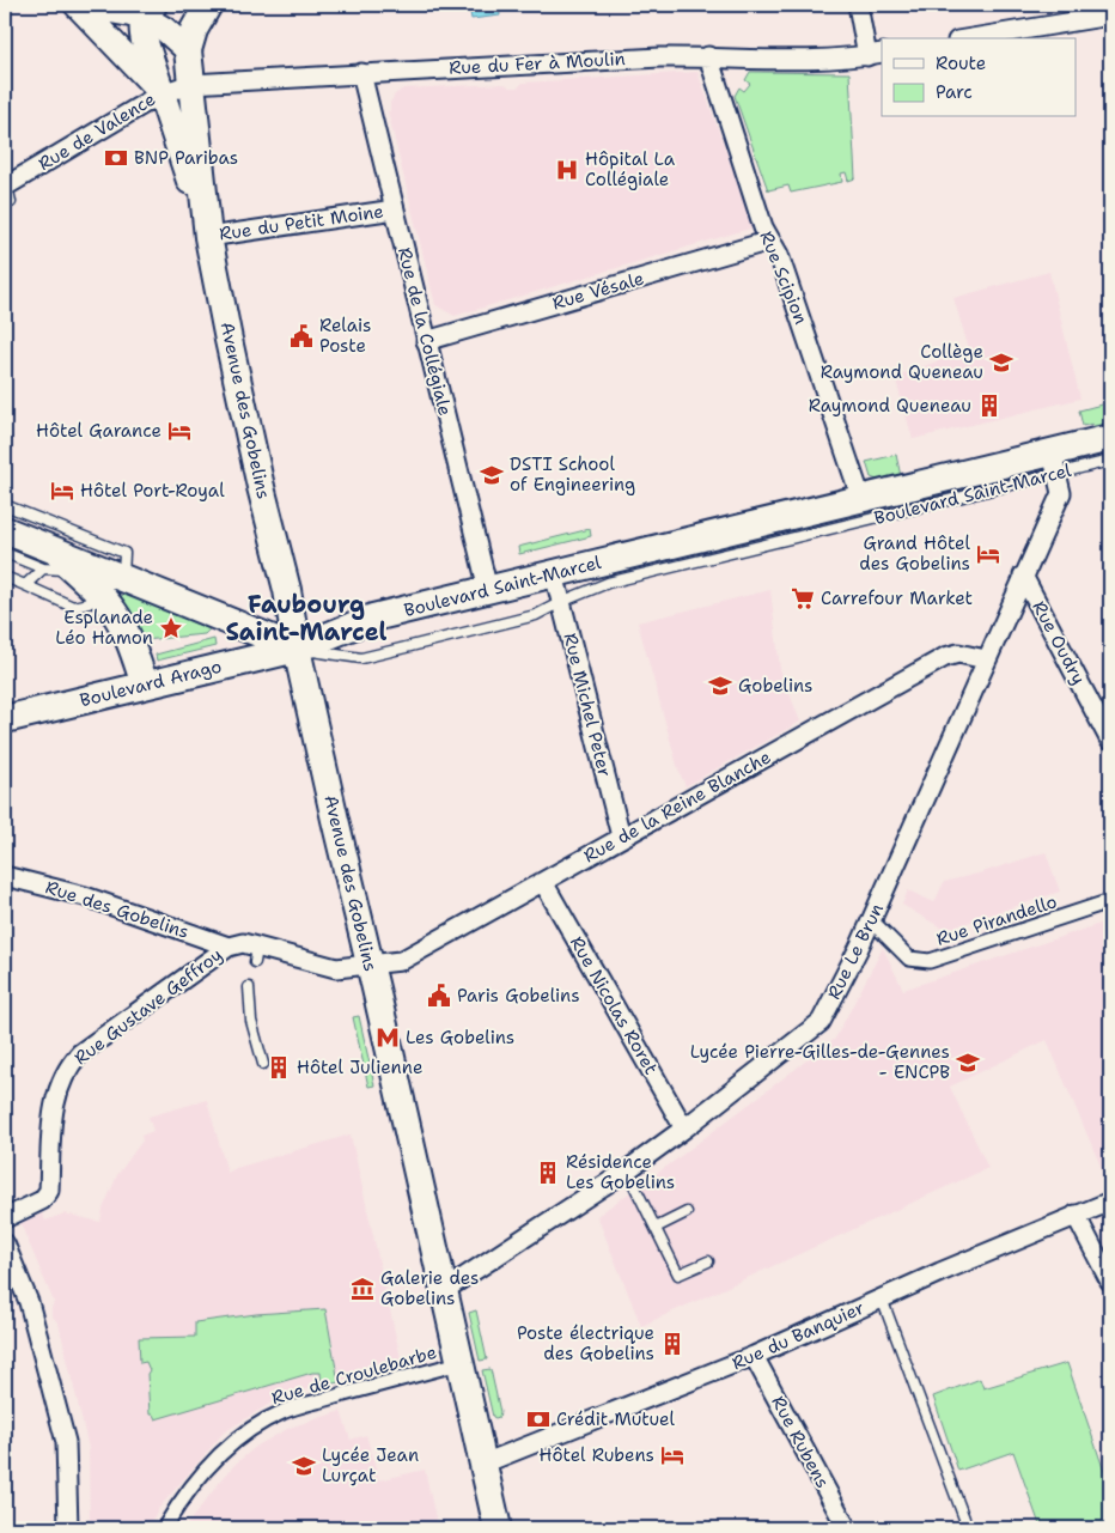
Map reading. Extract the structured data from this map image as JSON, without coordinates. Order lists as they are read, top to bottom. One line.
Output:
{"streets":{"main road":["Avenue des Gobelins","Boulevard Saint-Marcel","Boulevard Arago"],"street":["Rue du Fer à Moulin","Rue de Valence","Rue du Petit Moine","Rue Scipion","Rue Vésale","Rue de la Collégiale","Rue Oudry","Rue Michel Peter","Rue de la Reine Blanche","Rue des Gobelins","Rue Pirandello","Rue Le Brun","Rue Nicolas Roret","Rue Gustave Geffroy","Rue du Banquier","Rue de Croulebarbe","Rue Rubens"]},"crossings":[["Rue du Fer à Moulin","Rue de Valence"],["Rue du Fer à Moulin","Rue Scipion"],["Rue du Fer à Moulin","Rue de la Collégiale"],["Rue du Fer à Moulin","Avenue des Gobelins"],["Rue de Valence","Avenue des Gobelins"],["Rue du Petit Moine","Rue de la Collégiale"],["Rue du Petit Moine","Avenue des Gobelins"],["Rue Scipion","Rue Vésale"],["Rue Scipion","Boulevard Saint-Marcel"],["Rue Vésale","Rue de la Collégiale"],["Rue de la Collégiale","Boulevard Saint-Marcel"],["Avenue des Gobelins","Boulevard Saint-Marcel"],["Avenue des Gobelins","Boulevard Arago"],["Avenue des Gobelins","Rue de la Reine Blanche"],["Avenue des Gobelins","Rue des Gobelins"],["Avenue des Gobelins","Rue Le Brun"],["Avenue des Gobelins","Rue du Banquier"],["Avenue des Gobelins","Rue de Croulebarbe"],["Boulevard Saint-Marcel","Boulevard Arago"],["Boulevard Saint-Marcel","Rue Michel Peter"],["Boulevard Saint-Marcel","Rue Le Brun"],["Rue Oudry","Rue Le Brun"],["Rue Michel Peter","Rue de la Reine Blanche"],["Rue de la Reine Blanche","Rue des Gobelins"],["Rue de la Reine Blanche","Rue Le Brun"],["Rue de la Reine Blanche","Rue Nicolas Roret"],["Rue des Gobelins","Rue Gustave Geffroy"],["Rue Pirandello","Rue Le Brun"],["Rue Le Brun","Rue Nicolas Roret"],["Rue du Banquier","Rue Rubens"]],"districts":["Faubourg Saint-Marcel"],"places":{"bank":["BNP Paribas","Crédit Mutuel"],"hospital":["Hôpital La Collégiale"],"public building":["Relais Poste","Paris Gobelins"],"school or university":["Collège Raymond Queneau","DSTI School of Engineering","Gobelins","Lycée Pierre-Gilles-de-Gennes - ENCPB","Lycée Jean Lurçat"],"building":["Raymond Queneau","Hôtel Julienne","Résidence Les Gobelins","Poste électrique des Gobelins"],"hotel":["Hôtel Garance","Hôtel Port-Royal","Grand Hôtel des Gobelins","Hôtel Rubens"],"supermarket":["Carrefour Market"],"place":["Esplanade Léo Hamon"],"metro station":["Les Gobelins"],"museum":["Galerie des Gobelins"]},"legend":["Route","Parc"]}
